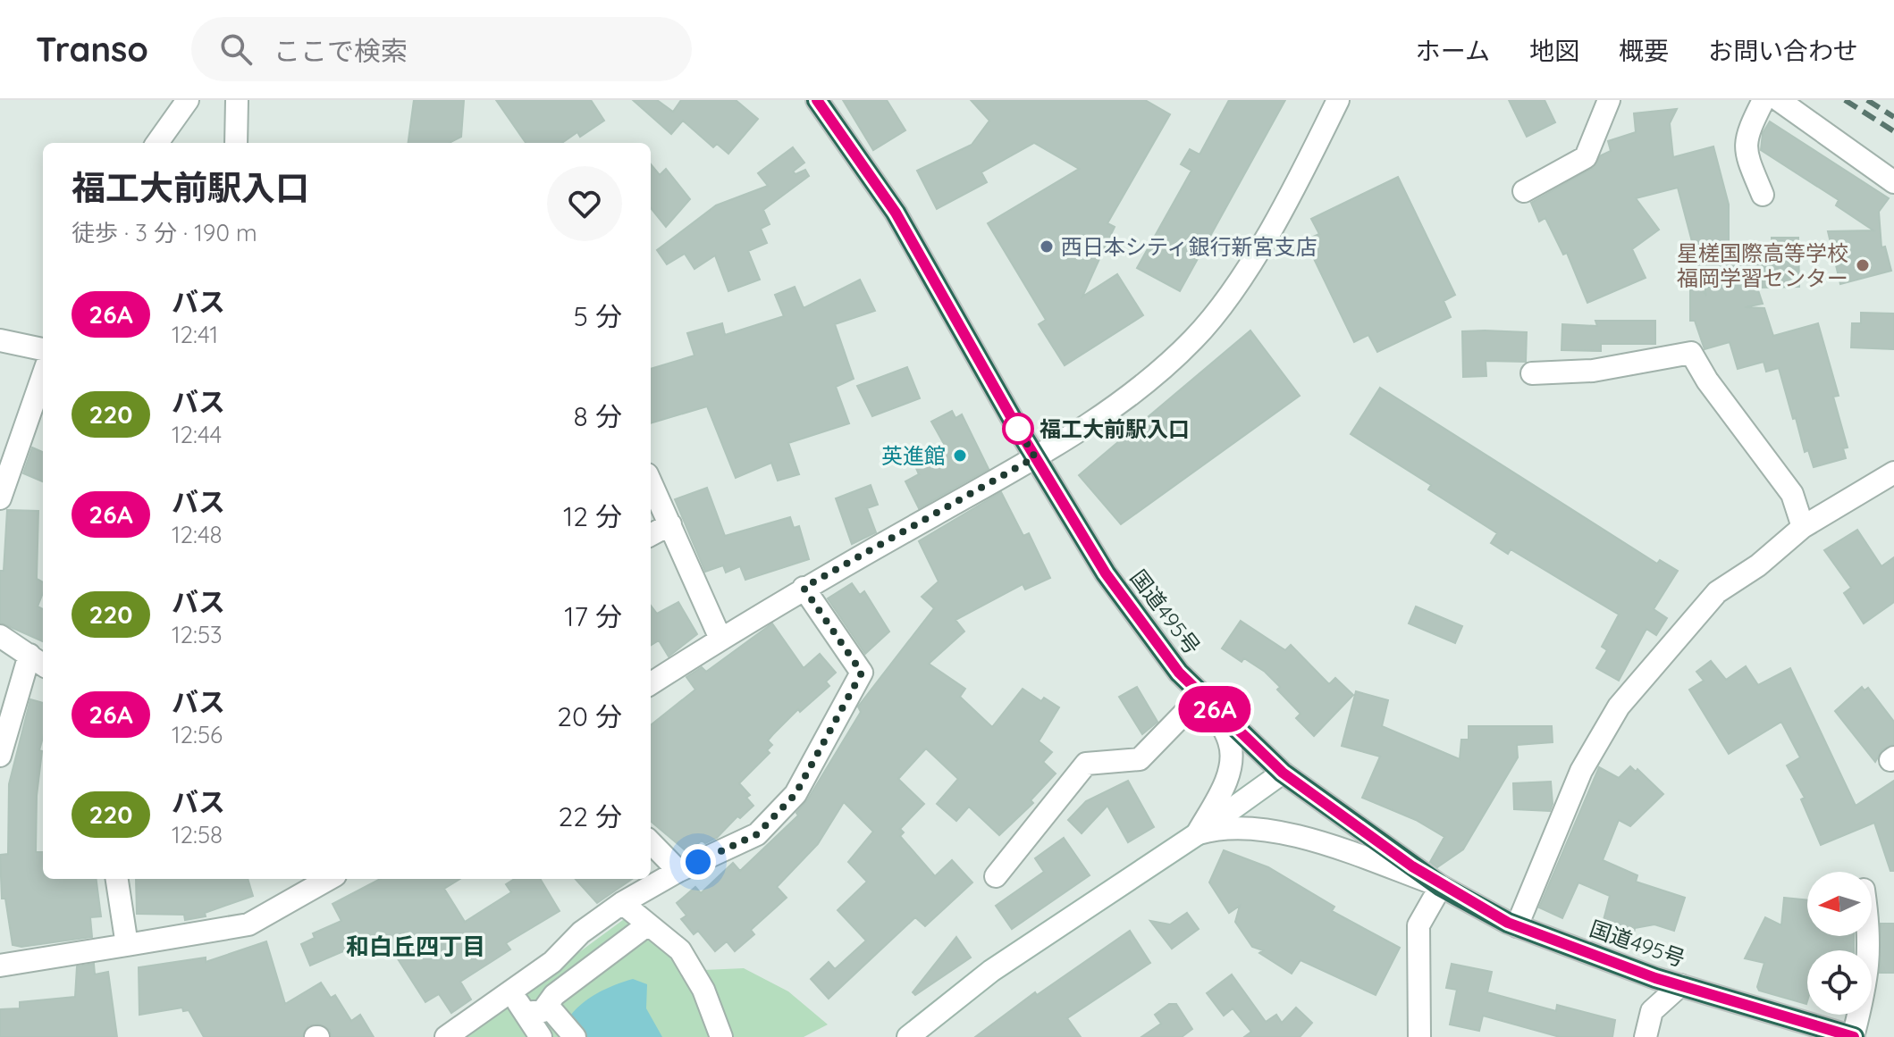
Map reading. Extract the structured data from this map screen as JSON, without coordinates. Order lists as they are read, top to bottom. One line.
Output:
{"streets":{"highway":["国道495号"]},"districts":["和白丘四丁目"],"places":["西日本シティ銀行新宮支店","星槎国際高等学校 福岡学習センター","福工大前駅入口","英進館"],"lines":["bus line 26A"],"north":"left","page":{"header":"Transo","search":"ここで検索","nav":["ホーム","地図","概要","お問い合わせ"],"on_map":"26A","heading":["福工大前駅入口","徒歩 · 3 分 · 190 m"],"list":[{"mark":"26A","name":"バス","note":"12:41","value":"5 分"},{"mark":"220","name":"バス","note":"12:44","value":"8 分"},{"mark":"26A","name":"バス","note":"12:48","value":"12 分"},{"mark":"220","name":"バス","note":"12:53","value":"17 分"},{"mark":"26A","name":"バス","note":"12:56","value":"20 分"},{"mark":"220","name":"バス","note":"12:58","value":"22 分"}]}}
